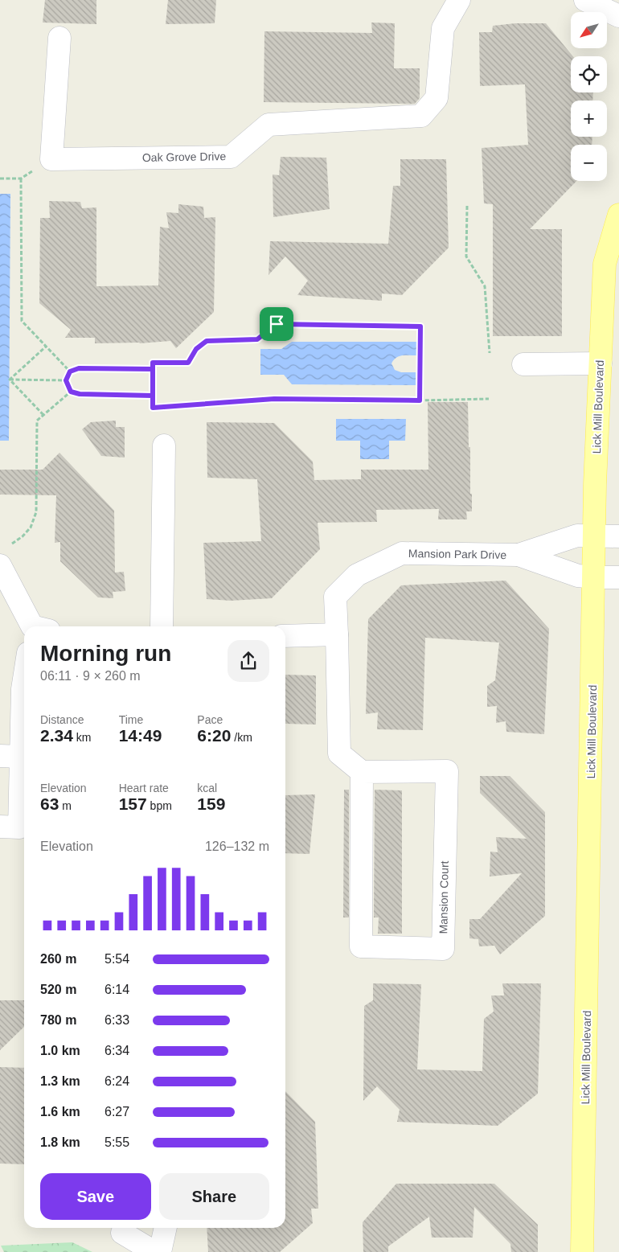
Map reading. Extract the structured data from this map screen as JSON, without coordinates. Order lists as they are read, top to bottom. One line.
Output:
{"streets":{"main road":["Lick Mill Boulevard"],"street":["Oak Grove Drive","Mansion Park Drive","Mansion Court"]},"crossings":[["Lick Mill Boulevard","Mansion Park Drive"]],"north":"bottom left","page":{"map_buttons":["+","−"],"heading":["Morning run","06:11 · 9 × 260 m"],"stats":[["Distance","2.34 km"],["Time","14:49"],["Pace","6:20 /km"],["Elevation","63 m"],["Heart rate","157 bpm"],["kcal","159"]],"chart":["Elevation","126–132 m"],"list":[{"name":"260 m","note":"5:54"},{"name":"520 m","note":"6:14"},{"name":"780 m","note":"6:33"},{"name":"1.0 km","note":"6:34"},{"name":"1.3 km","note":"6:24"},{"name":"1.6 km","note":"6:27"},{"name":"1.8 km","note":"5:55"}],"buttons":["Save","Share"]}}
